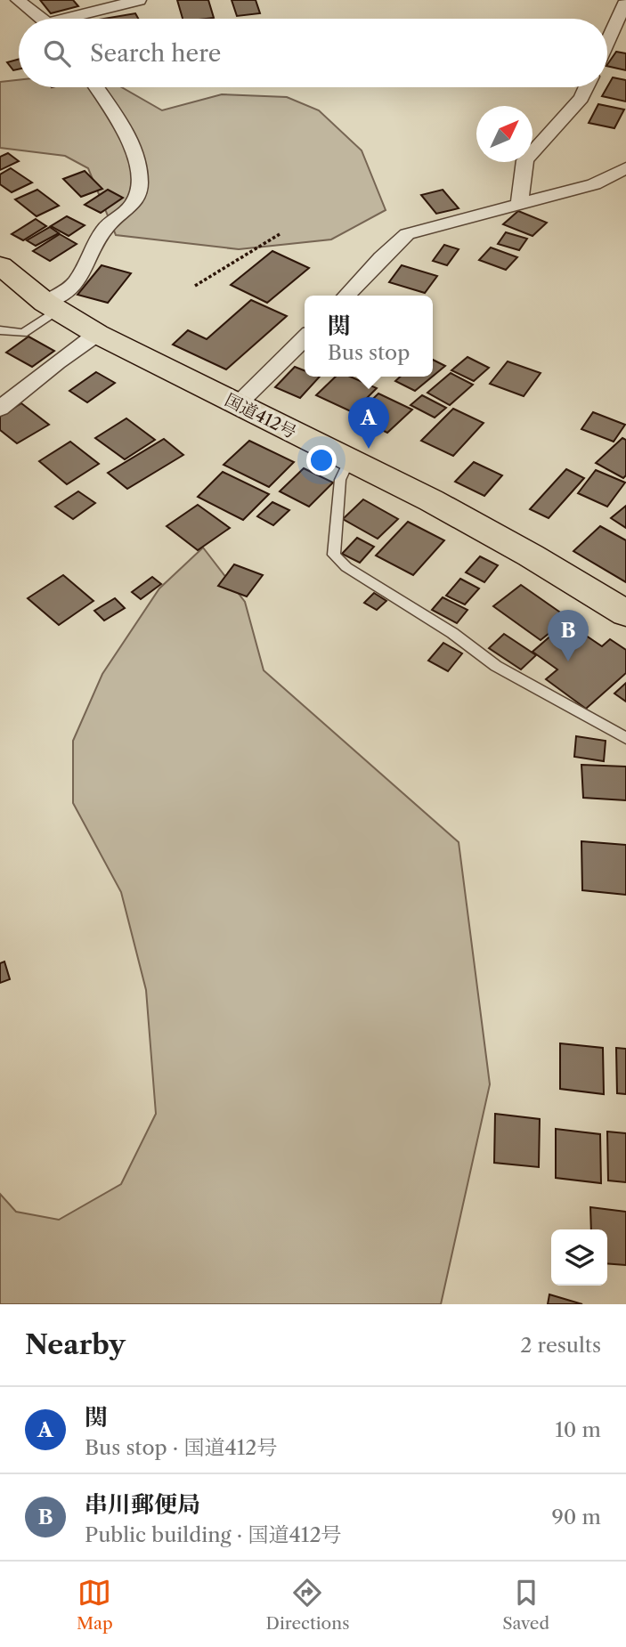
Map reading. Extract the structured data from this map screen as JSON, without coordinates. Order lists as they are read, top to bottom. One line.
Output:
{"streets":{"highway":["国道412号"]},"north":"top right","page":{"search":"Search here","popup":["関","Bus stop"],"pins":["A","B"],"heading":["Nearby","2 results"],"list":[{"mark":"A","name":"関","note":"Bus stop · 国道412号","value":"10 m"},{"mark":"B","name":"串川郵便局","note":"Public building · 国道412号","value":"90 m"}],"nav":["Map","Directions","Saved"]}}
